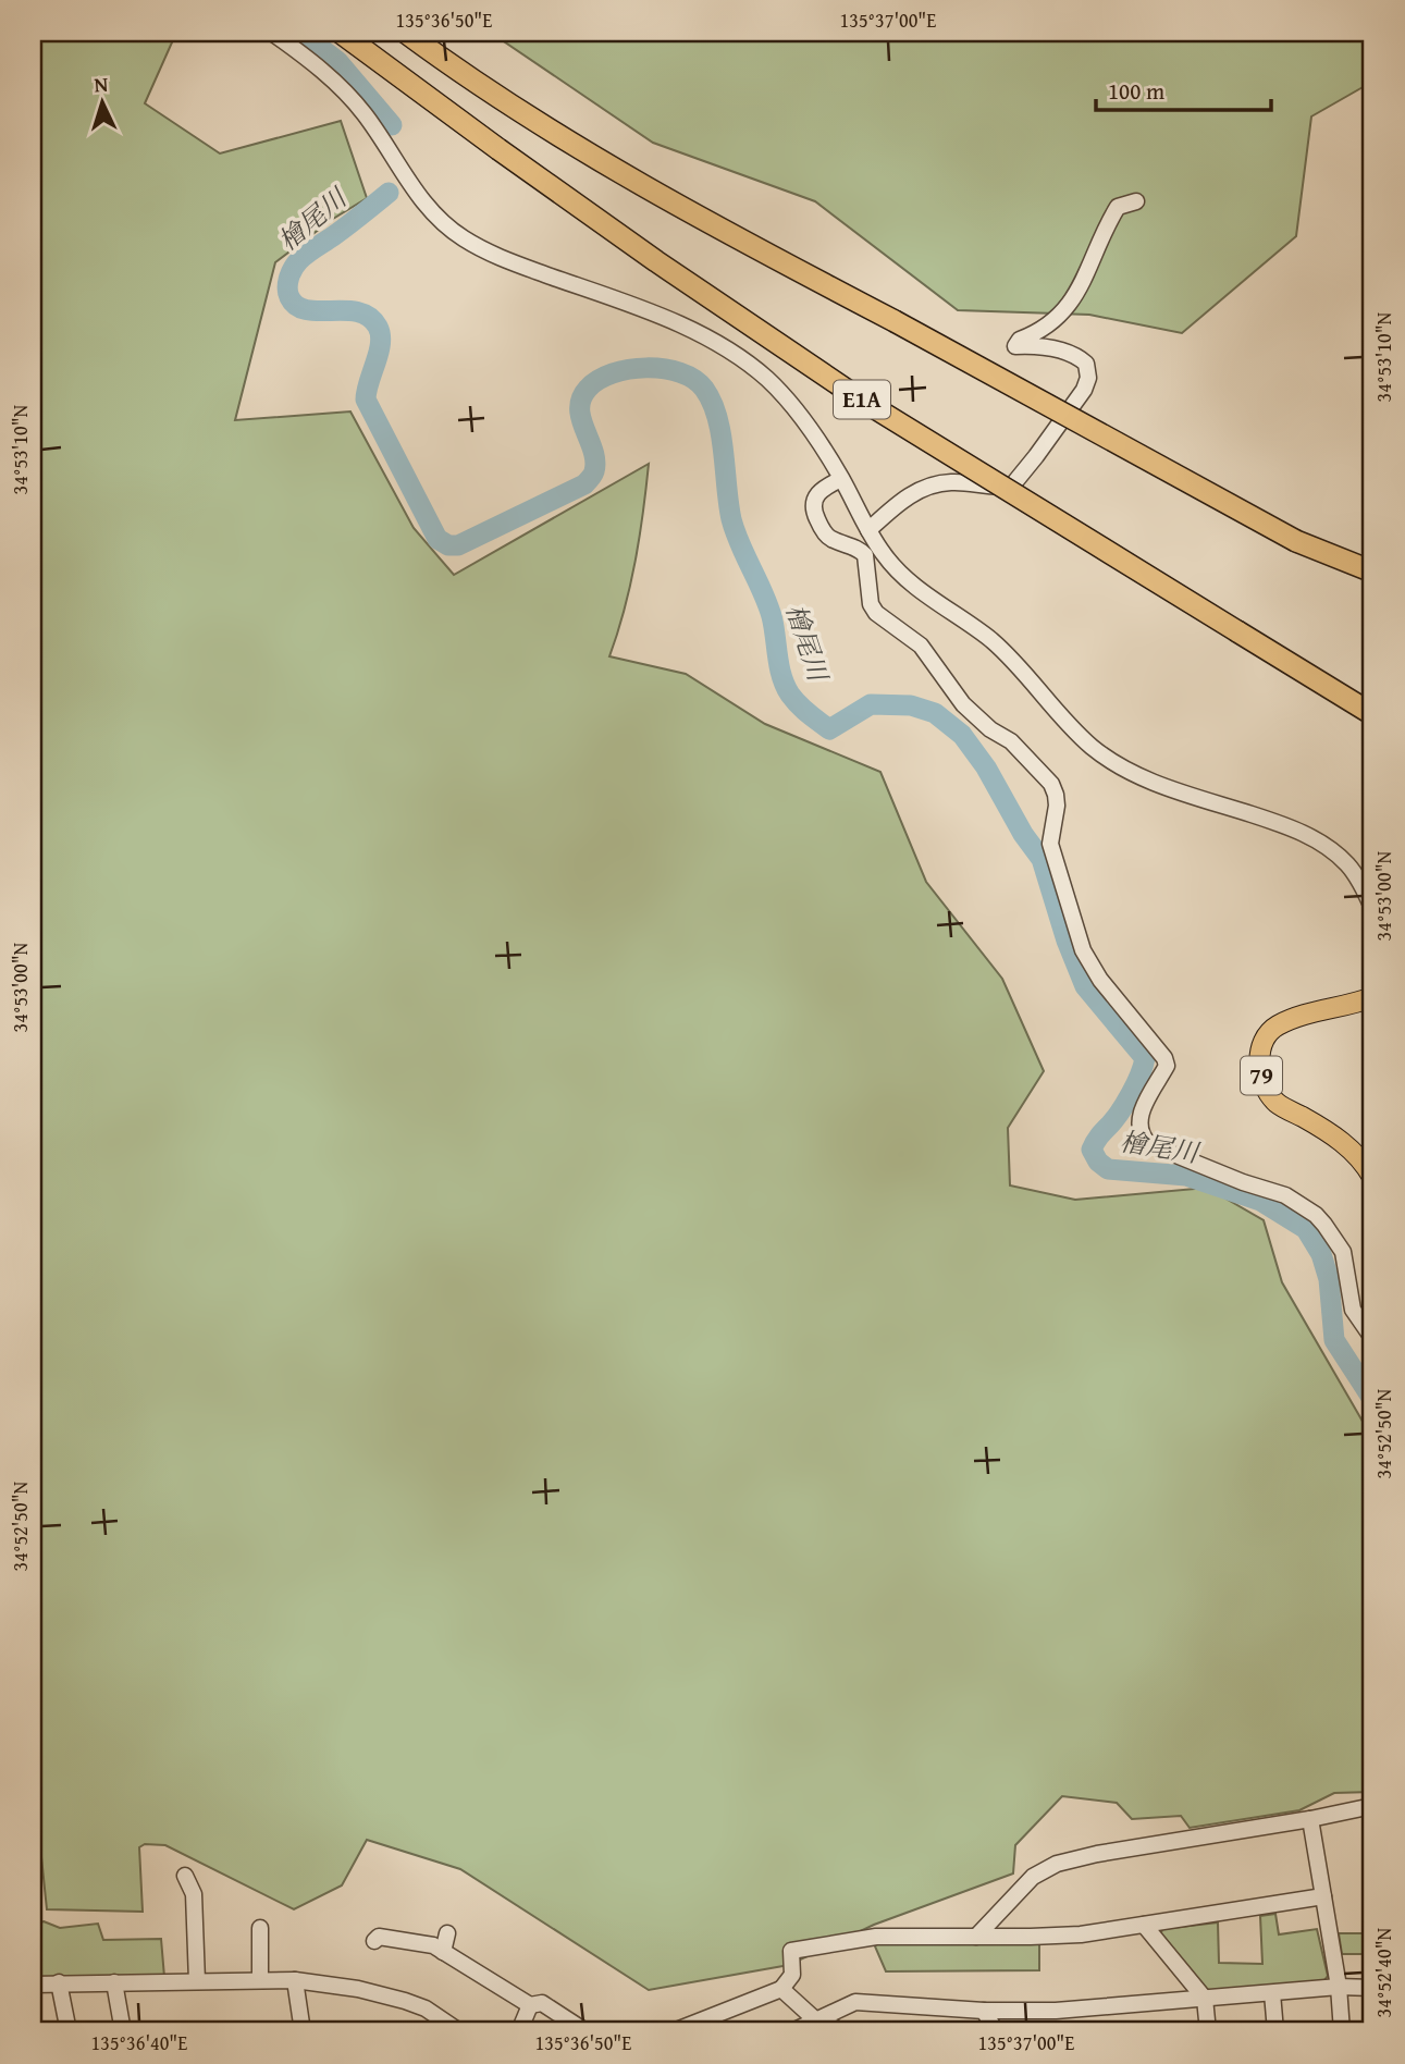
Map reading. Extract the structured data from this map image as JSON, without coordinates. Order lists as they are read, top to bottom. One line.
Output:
{"streets":{"highway":["E1A"],"main road":["79"]},"water":["檜尾川"],"scale_bar":"100 m","north":"top","coordinates":["135°36'50\"E","135°37'00\"E","34°53'10\"N","34°53'00\"N","34°52'50\"N","34°52'40\"N","135°36'40\"E"]}
